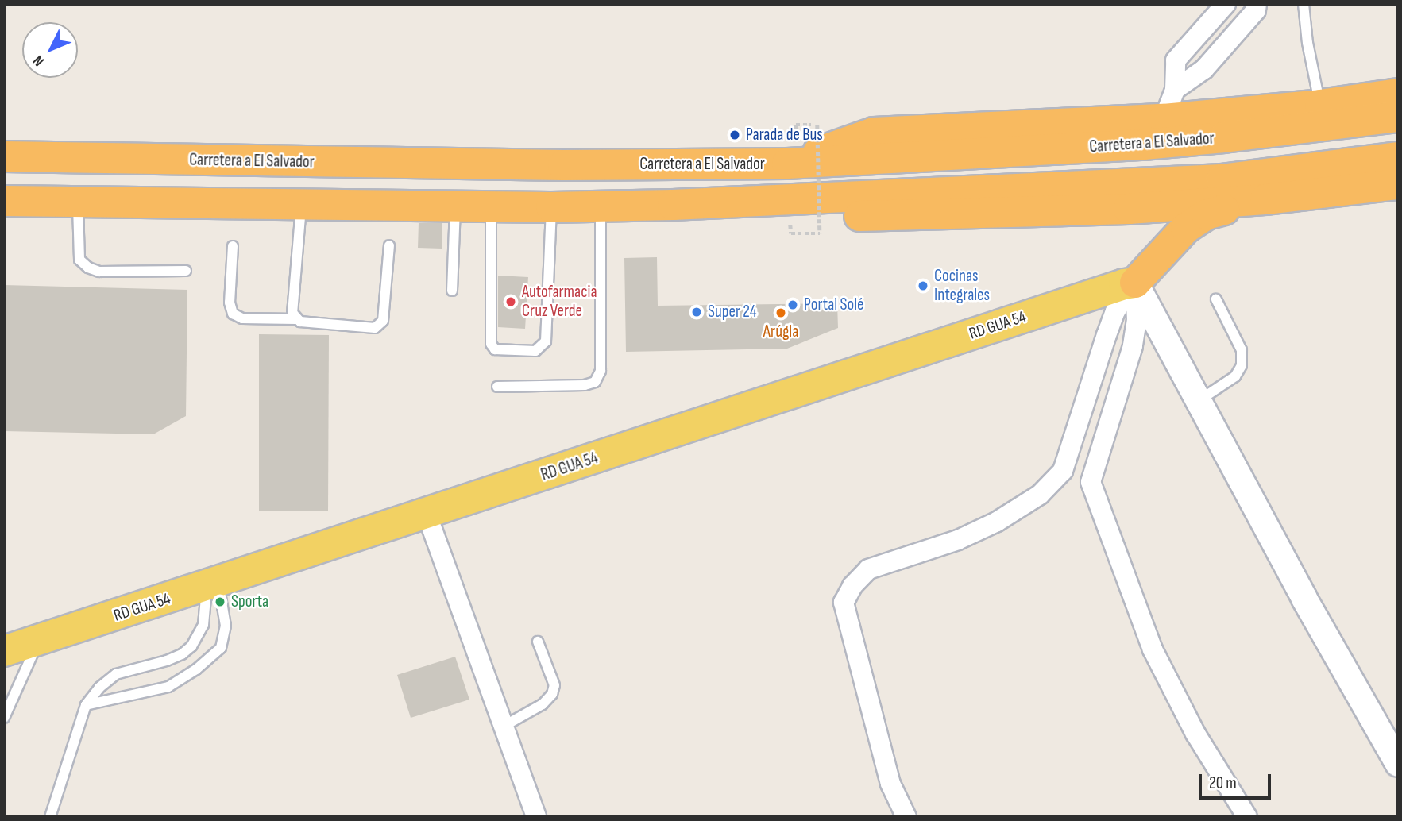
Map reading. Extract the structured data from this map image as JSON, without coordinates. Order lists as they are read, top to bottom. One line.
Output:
{"streets":{"highway":["Carretera a El Salvador"],"main road":["RD GUA 54"]},"places":["Parada de Bus","Cocinas Integrales","Autofarmacia Cruz Verde","Portal Solé","Super 24","Arúgla","Sporta"],"scale_bar":"20 m","north":"bottom left"}
